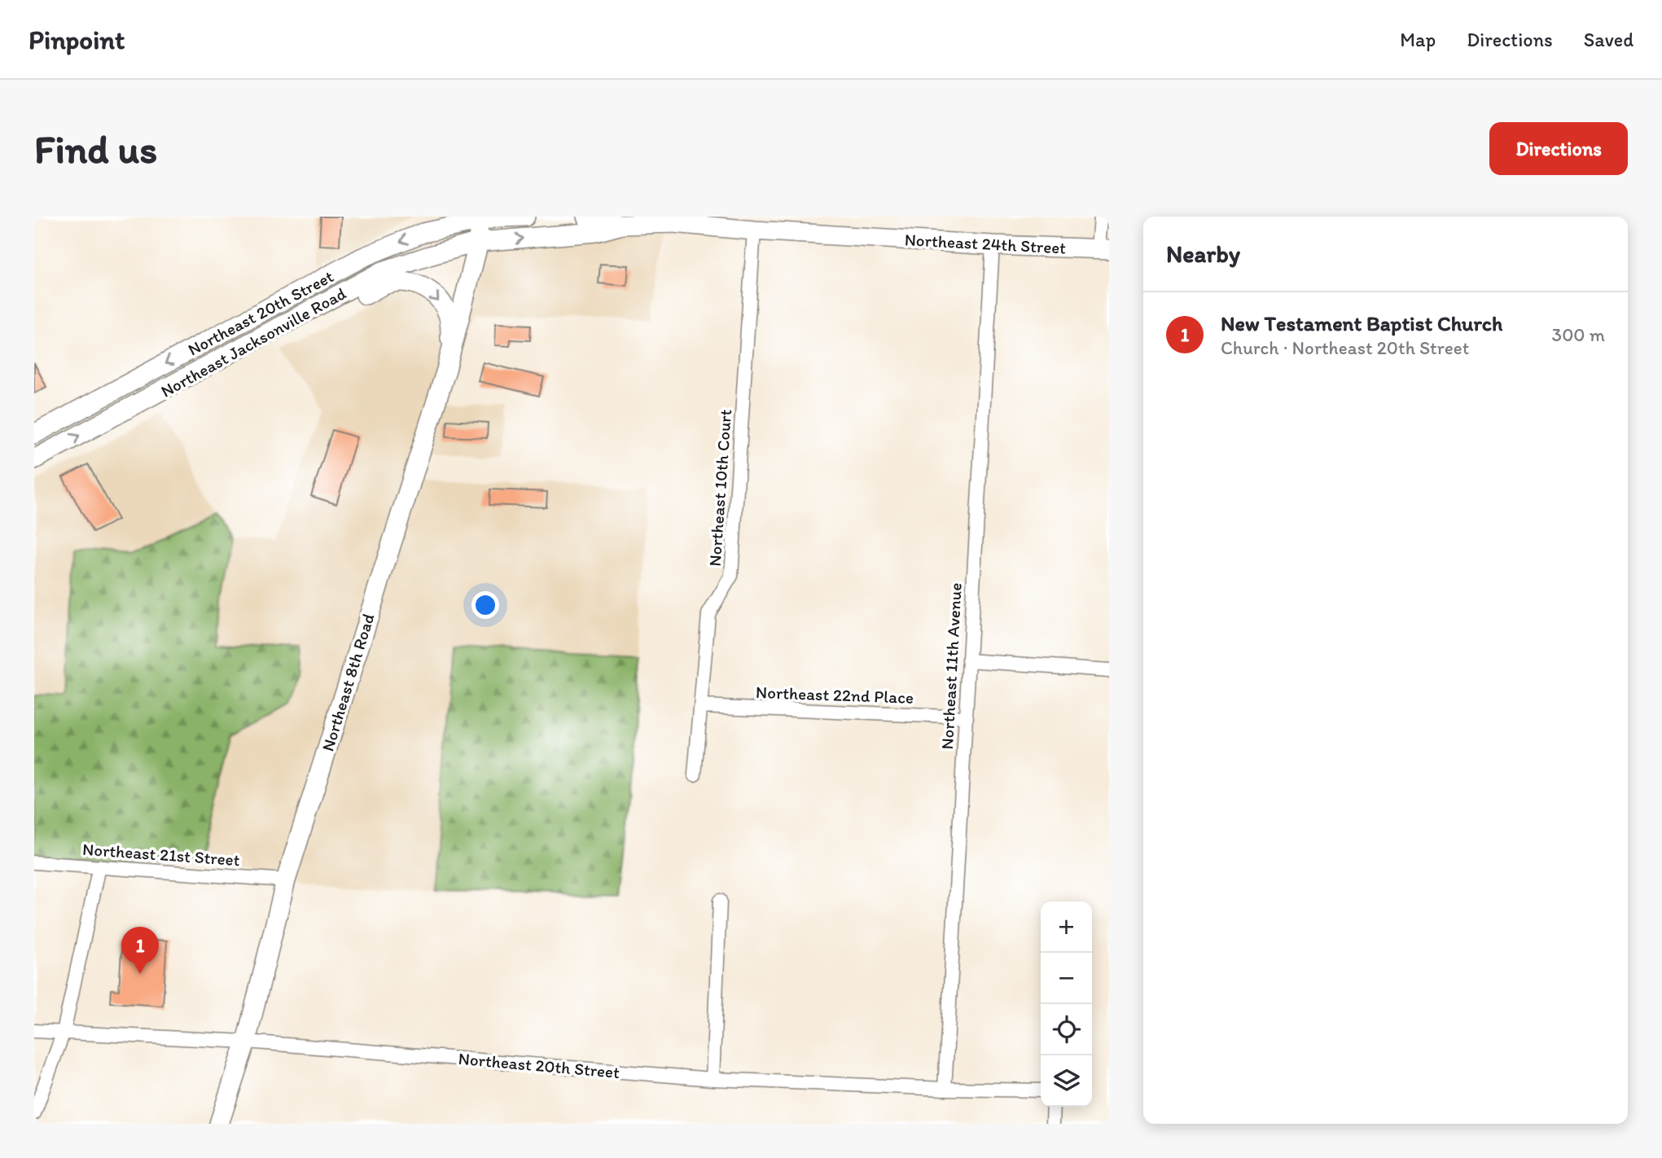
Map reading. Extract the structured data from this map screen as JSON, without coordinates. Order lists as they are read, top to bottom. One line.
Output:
{"streets":{"main road":["Northeast 24th Street","Northeast 20th Street","Northeast Jacksonville Road","Northeast 8th Road"],"street":["Northeast 10th Court","Northeast 11th Avenue","Northeast 22nd Place","Northeast 21st Street"]},"crossings":[["Northeast 24th Street","Northeast Jacksonville Road"],["Northeast 24th Street","Northeast 10th Court"],["Northeast 24th Street","Northeast 11th Avenue"],["Northeast 24th Street","Northeast 8th Road"],["Northeast 20th Street","Northeast 11th Avenue"],["Northeast 20th Street","Northeast 8th Road"],["Northeast Jacksonville Road","Northeast 8th Road"],["Northeast 10th Court","Northeast 22nd Place"],["Northeast 11th Avenue","Northeast 22nd Place"],["Northeast 8th Road","Northeast 21st Street"]],"page":{"header":"Pinpoint","nav":["Map","Directions","Saved"],"buttons":"Directions","title":"Find us","heading":"Nearby","list":[{"mark":"1","name":"New Testament Baptist Church","note":"Church · Northeast 20th Street","value":"300 m"}],"map_buttons":["+","−"],"pins":"1"}}
